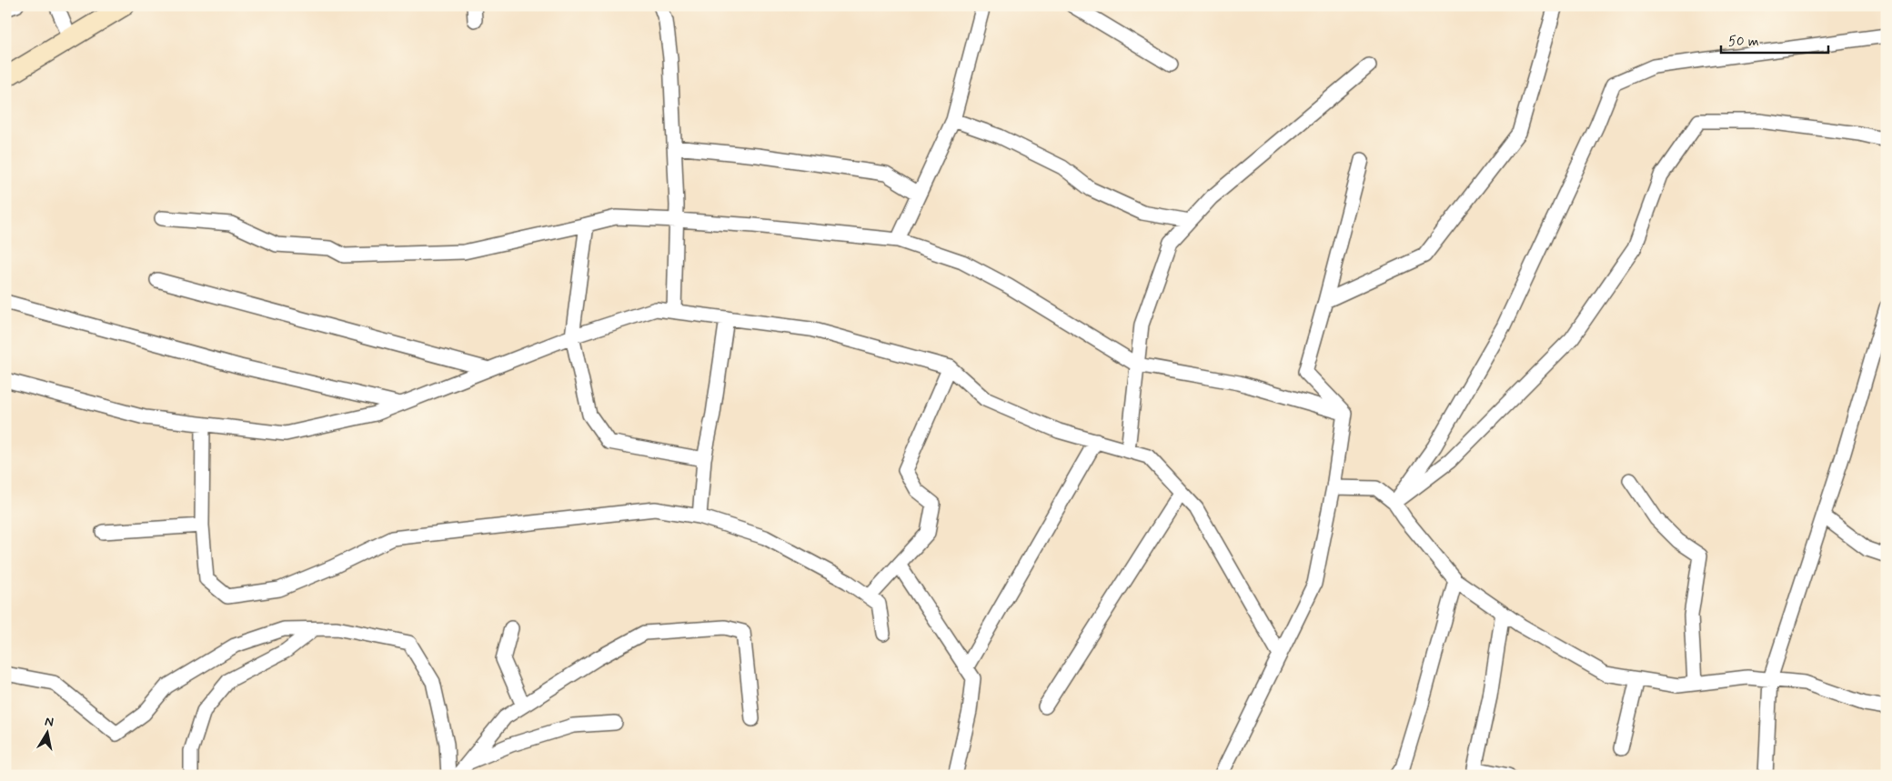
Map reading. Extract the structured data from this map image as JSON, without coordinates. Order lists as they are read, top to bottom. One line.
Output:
{"scale_bar":"50 m","north":"top"}
